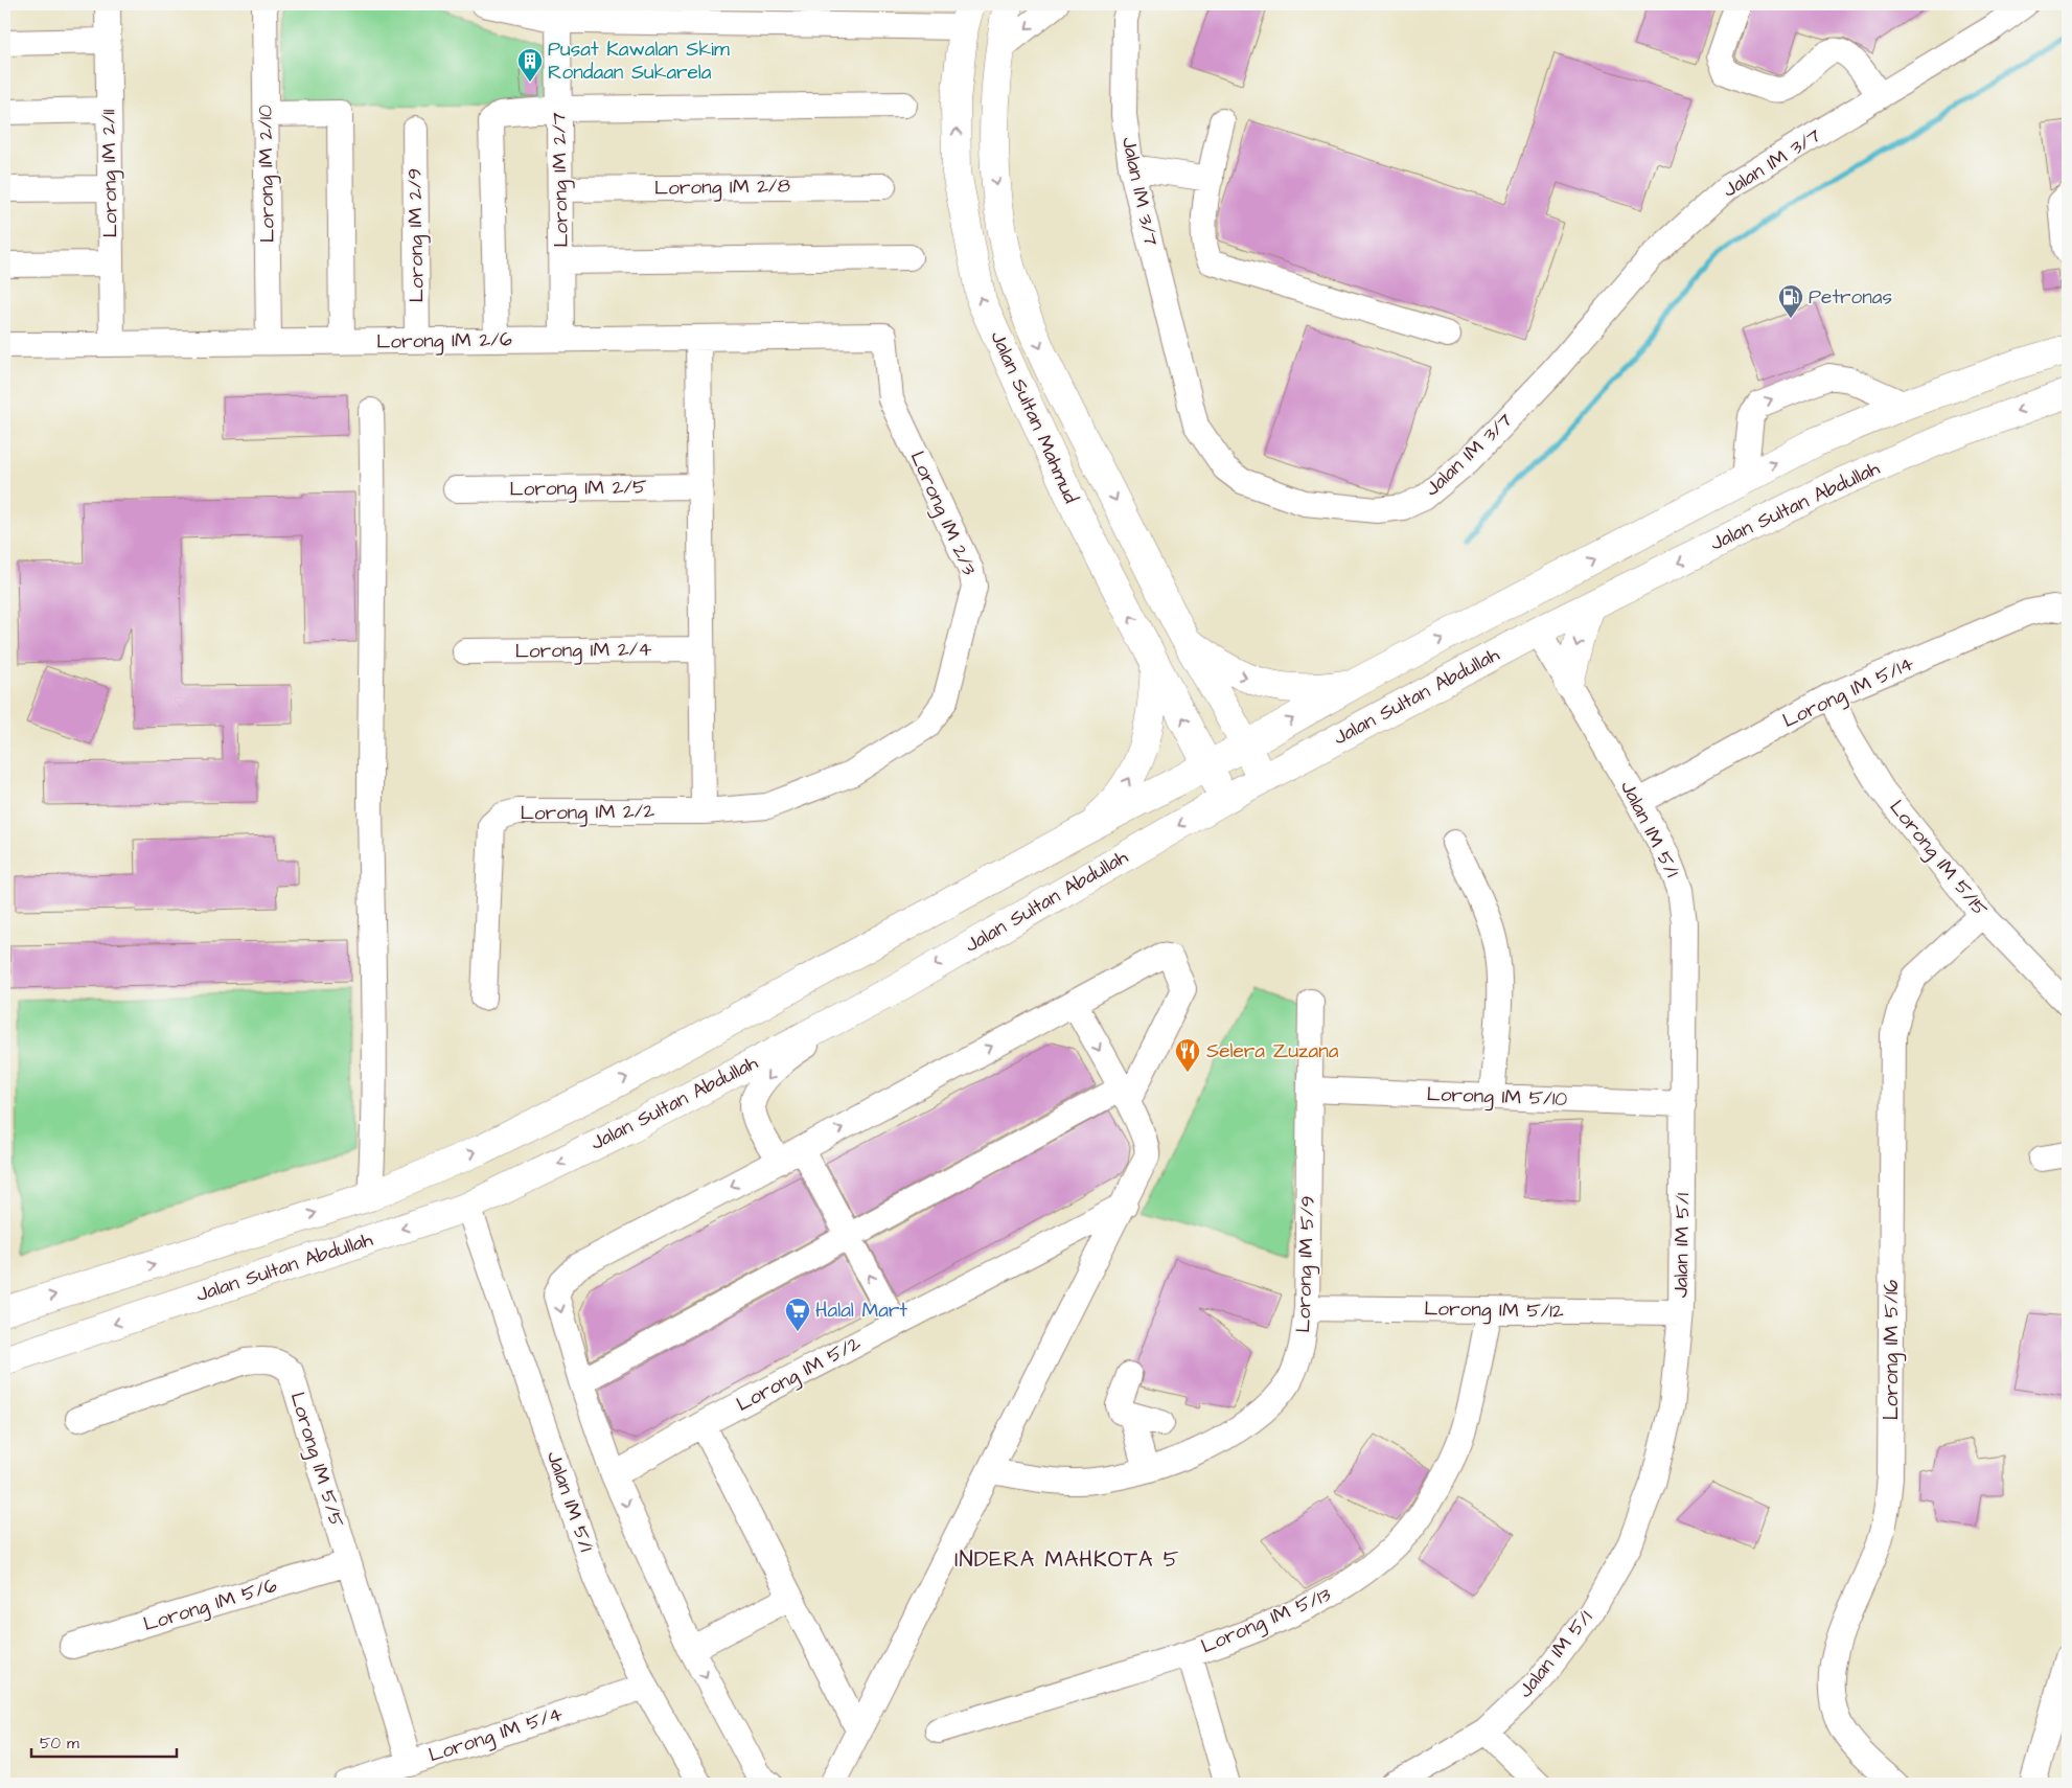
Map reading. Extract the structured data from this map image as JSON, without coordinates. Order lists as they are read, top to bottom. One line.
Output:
{"streets":{"main road":["Jalan Sultan Mahmud","Jalan Sultan Abdullah"],"street":["Jalan IM 3/7","Lorong IM 2/11","Lorong IM 2/10","Lorong IM 2/7","Lorong IM 2/8","Lorong IM 2/9","Lorong IM 2/6","Lorong IM 2/5","Lorong IM 2/3","Lorong IM 2/4","Lorong IM 5/14","Lorong IM 2/2","Jalan IM 5/1","Lorong IM 5/15","Lorong IM 5/10","Lorong IM 5/9","Lorong IM 5/12","Lorong IM 5/16","Lorong IM 5/2","Lorong IM 5/5","Lorong IM 5/6","Lorong IM 5/13","Lorong IM 5/4"]},"crossings":[["Lorong IM 2/11","Lorong IM 2/6"],["Lorong IM 2/10","Lorong IM 2/6"],["Lorong IM 2/7","Lorong IM 2/8"],["Lorong IM 2/7","Lorong IM 2/6"],["Lorong IM 2/9","Lorong IM 2/6"],["Lorong IM 2/6","Lorong IM 2/3"],["Jalan Sultan Mahmud","Jalan Sultan Abdullah"],["Jalan Sultan Abdullah","Jalan IM 5/1"],["Lorong IM 2/3","Lorong IM 2/2"],["Lorong IM 5/14","Jalan IM 5/1"],["Lorong IM 5/14","Lorong IM 5/15"],["Jalan IM 5/1","Lorong IM 5/10"],["Jalan IM 5/1","Lorong IM 5/12"],["Jalan IM 5/1","Lorong IM 5/4"],["Lorong IM 5/15","Lorong IM 5/16"],["Lorong IM 5/10","Lorong IM 5/9"],["Lorong IM 5/9","Lorong IM 5/12"],["Lorong IM 5/12","Lorong IM 5/13"],["Lorong IM 5/5","Lorong IM 5/6"],["Lorong IM 5/5","Lorong IM 5/4"]],"districts":["INDERA MAHKOTA 5"],"places":{"building":["Pusat Kawalan Skim Rondaan Sukarela"],"fuel station":["Petronas"],"restaurant":["Selera Zuzana"],"supermarket":["Halal Mart"]},"scale_bar":"50 m"}
